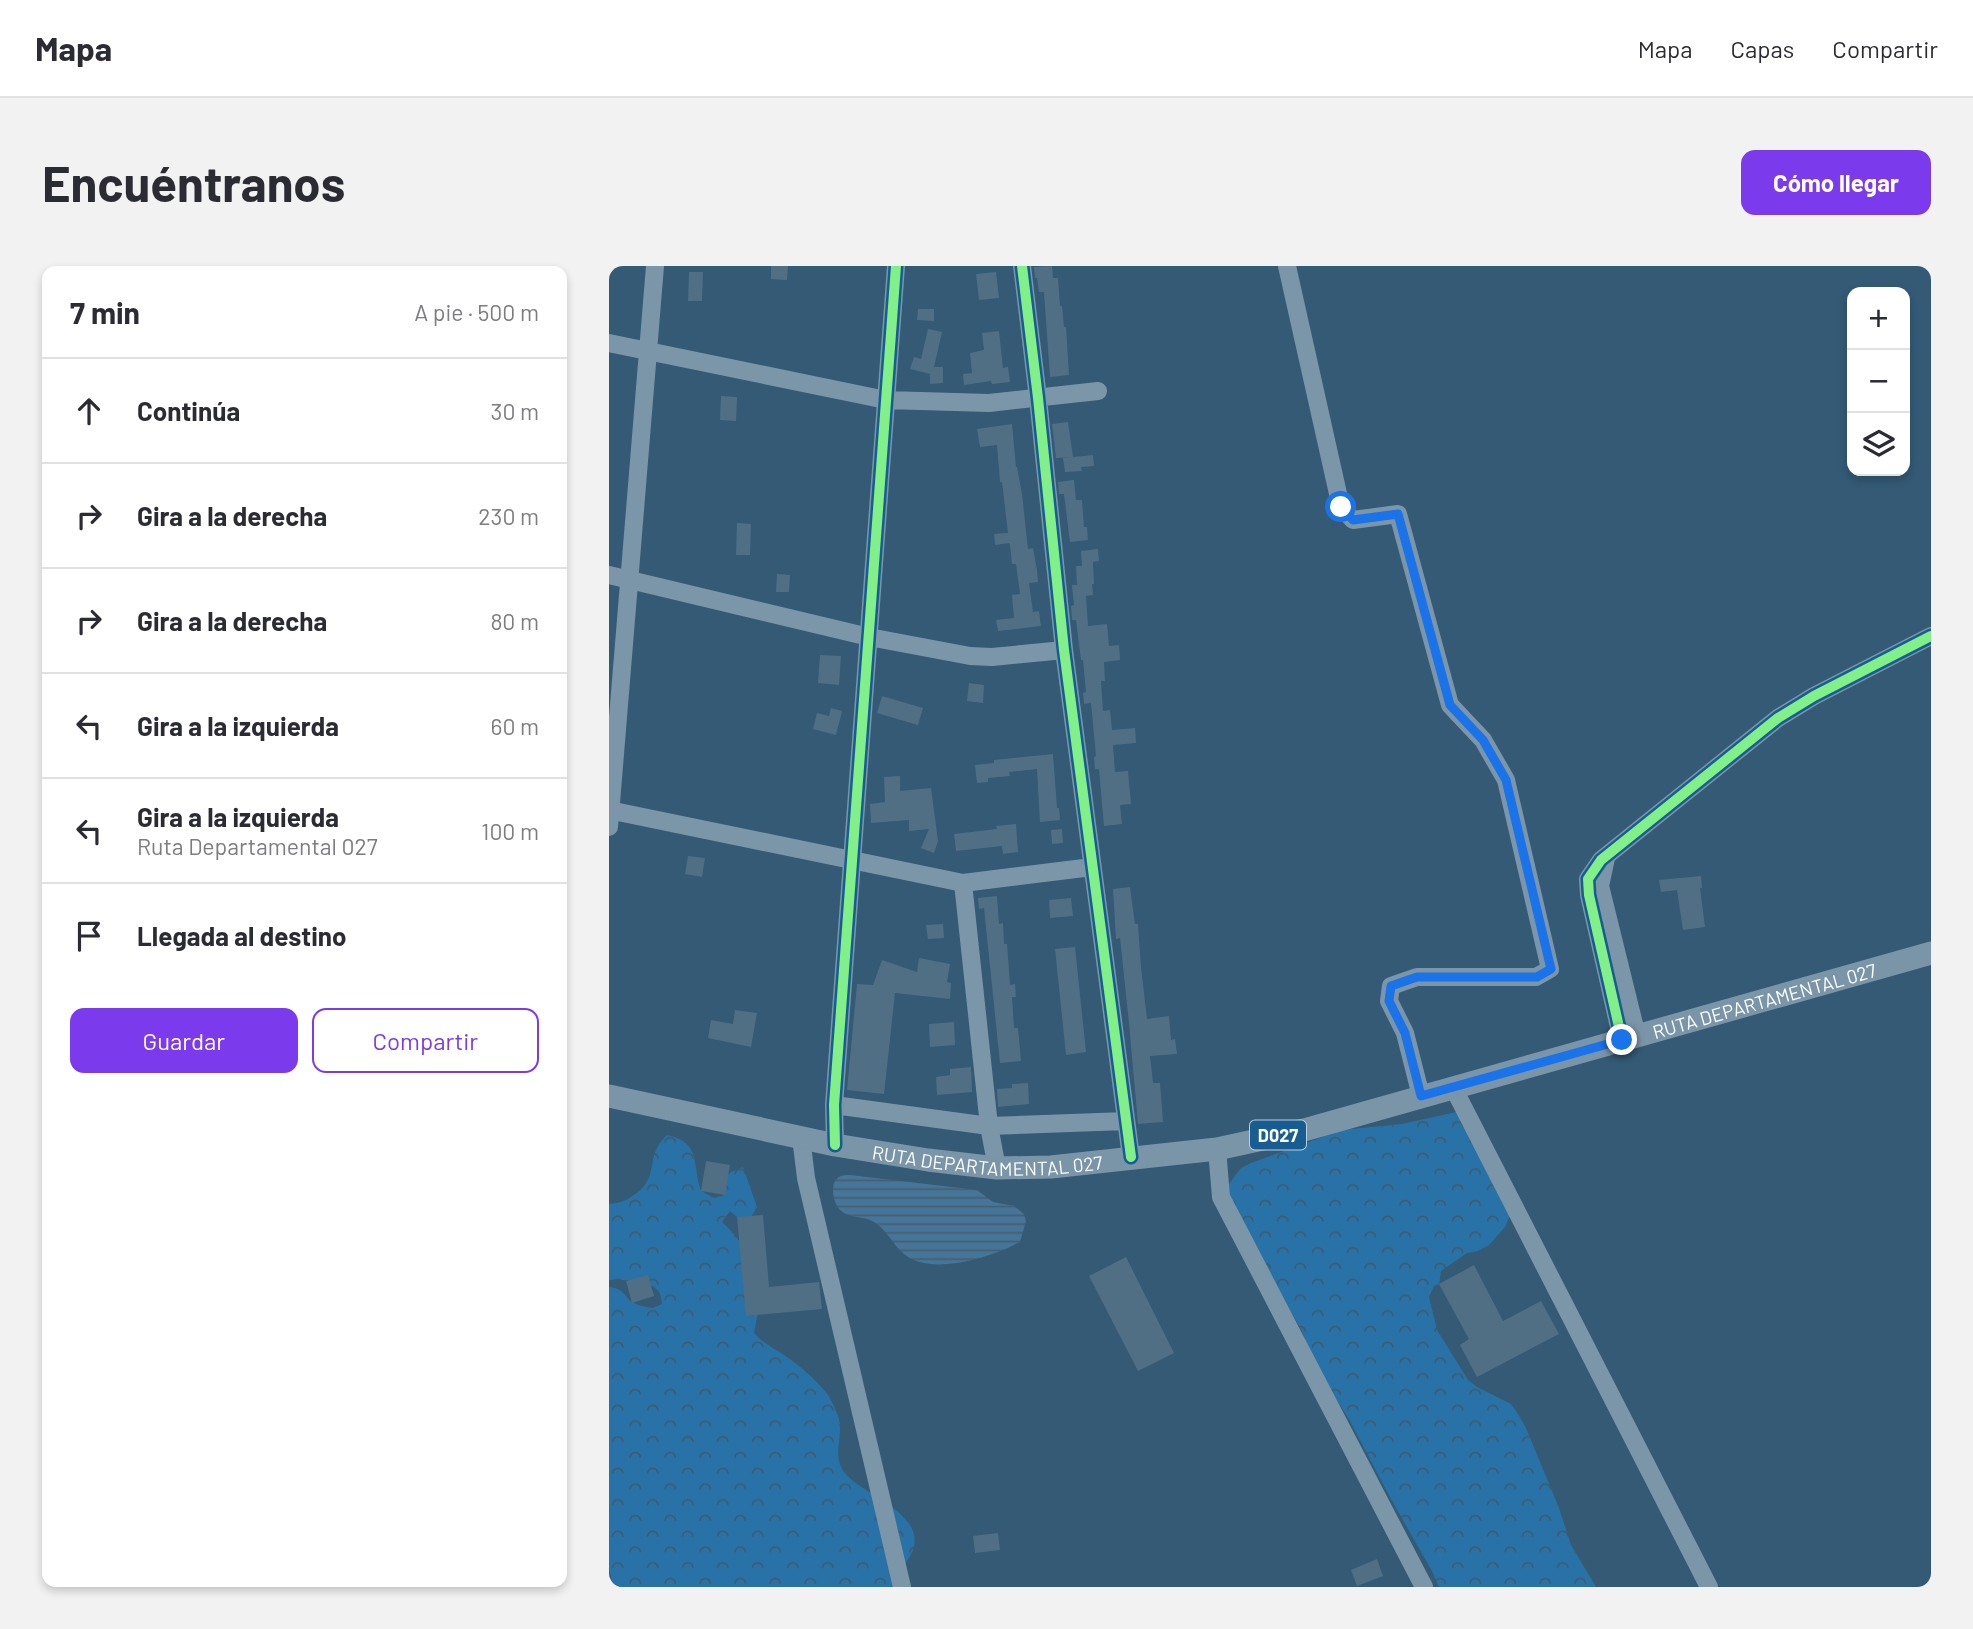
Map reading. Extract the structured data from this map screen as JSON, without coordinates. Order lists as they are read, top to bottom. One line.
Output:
{"streets":{"main road":["RUTA DEPARTAMENTAL 027","D027"]},"page":{"header":"Mapa","nav":["Mapa","Capas","Compartir"],"buttons":["Cómo llegar",["Guardar","Compartir"]],"title":"Encuéntranos","heading":["7 min","A pie · 500 m"],"map_buttons":["+","−"],"list":[["Continúa","30 m"],["Gira a la derecha","230 m"],["Gira a la derecha","80 m"],["Gira a la izquierda","60 m"],["Gira a la izquierda","Ruta Departamental 027","100 m"],"Llegada al destino"]}}
